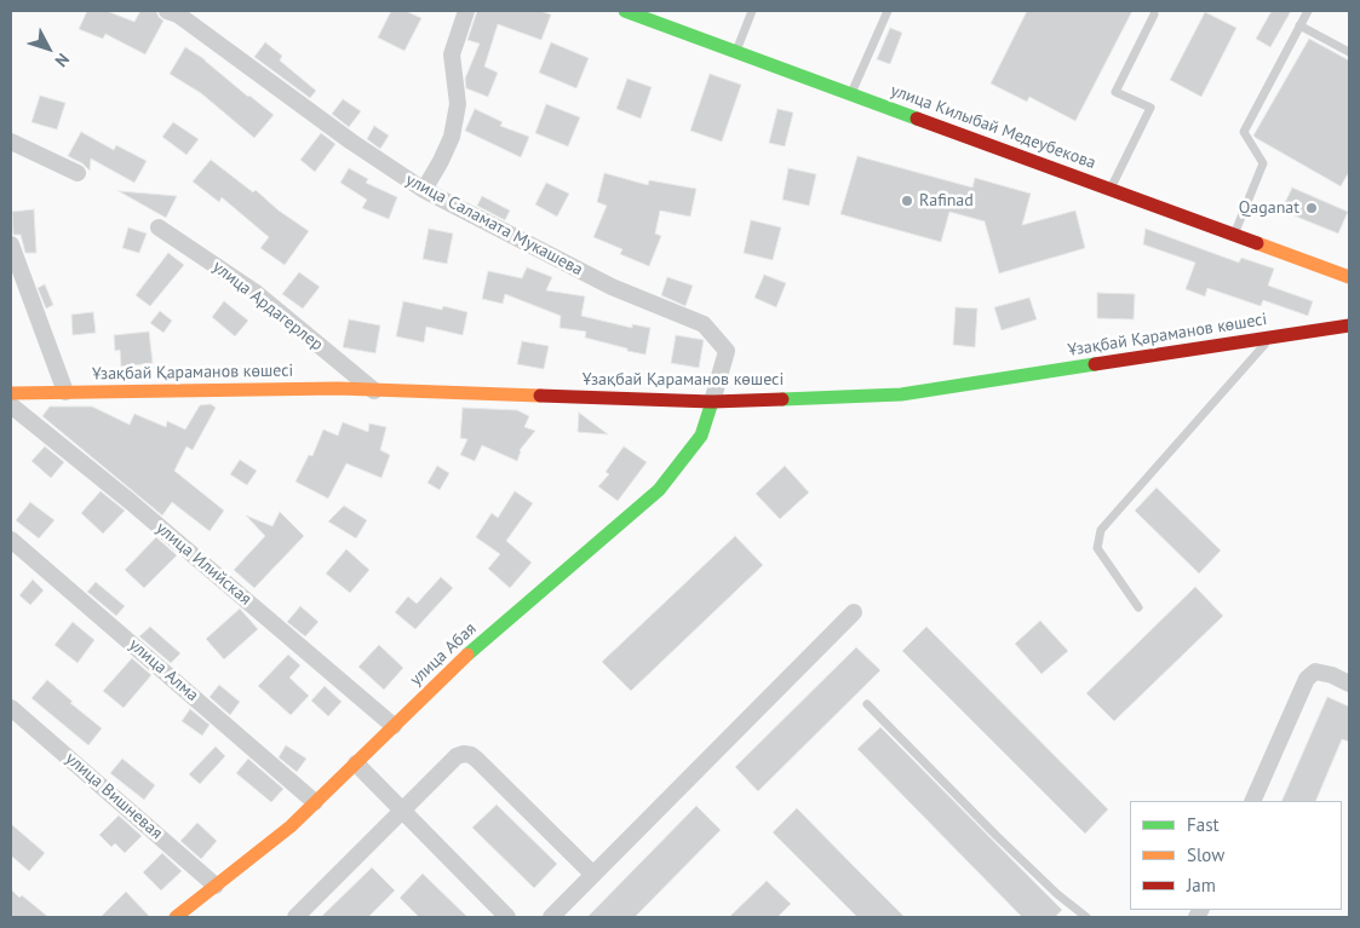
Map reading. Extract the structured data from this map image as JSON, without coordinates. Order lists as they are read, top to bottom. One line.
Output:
{"streets":{"street":["улица Килыбай Медеубекова","улица Саламата Мукашева","улица Ардагерлер","Ұзақбай Қараманов көшесі","улица Илийская","улица Абая","улица Алма","улица Вишневая"]},"crossings":[["улица Саламата Мукашева","Ұзақбай Қараманов көшесі"],["улица Саламата Мукашева","улица Абая"],["улица Ардагерлер","Ұзақбай Қараманов көшесі"],["Ұзақбай Қараманов көшесі","улица Абая"],["улица Илийская","улица Абая"],["улица Абая","улица Алма"],["улица Абая","улица Вишневая"]],"places":["Rafinad","Qaganat"],"legend":["Fast","Slow","Jam"],"north":"bottom right"}
